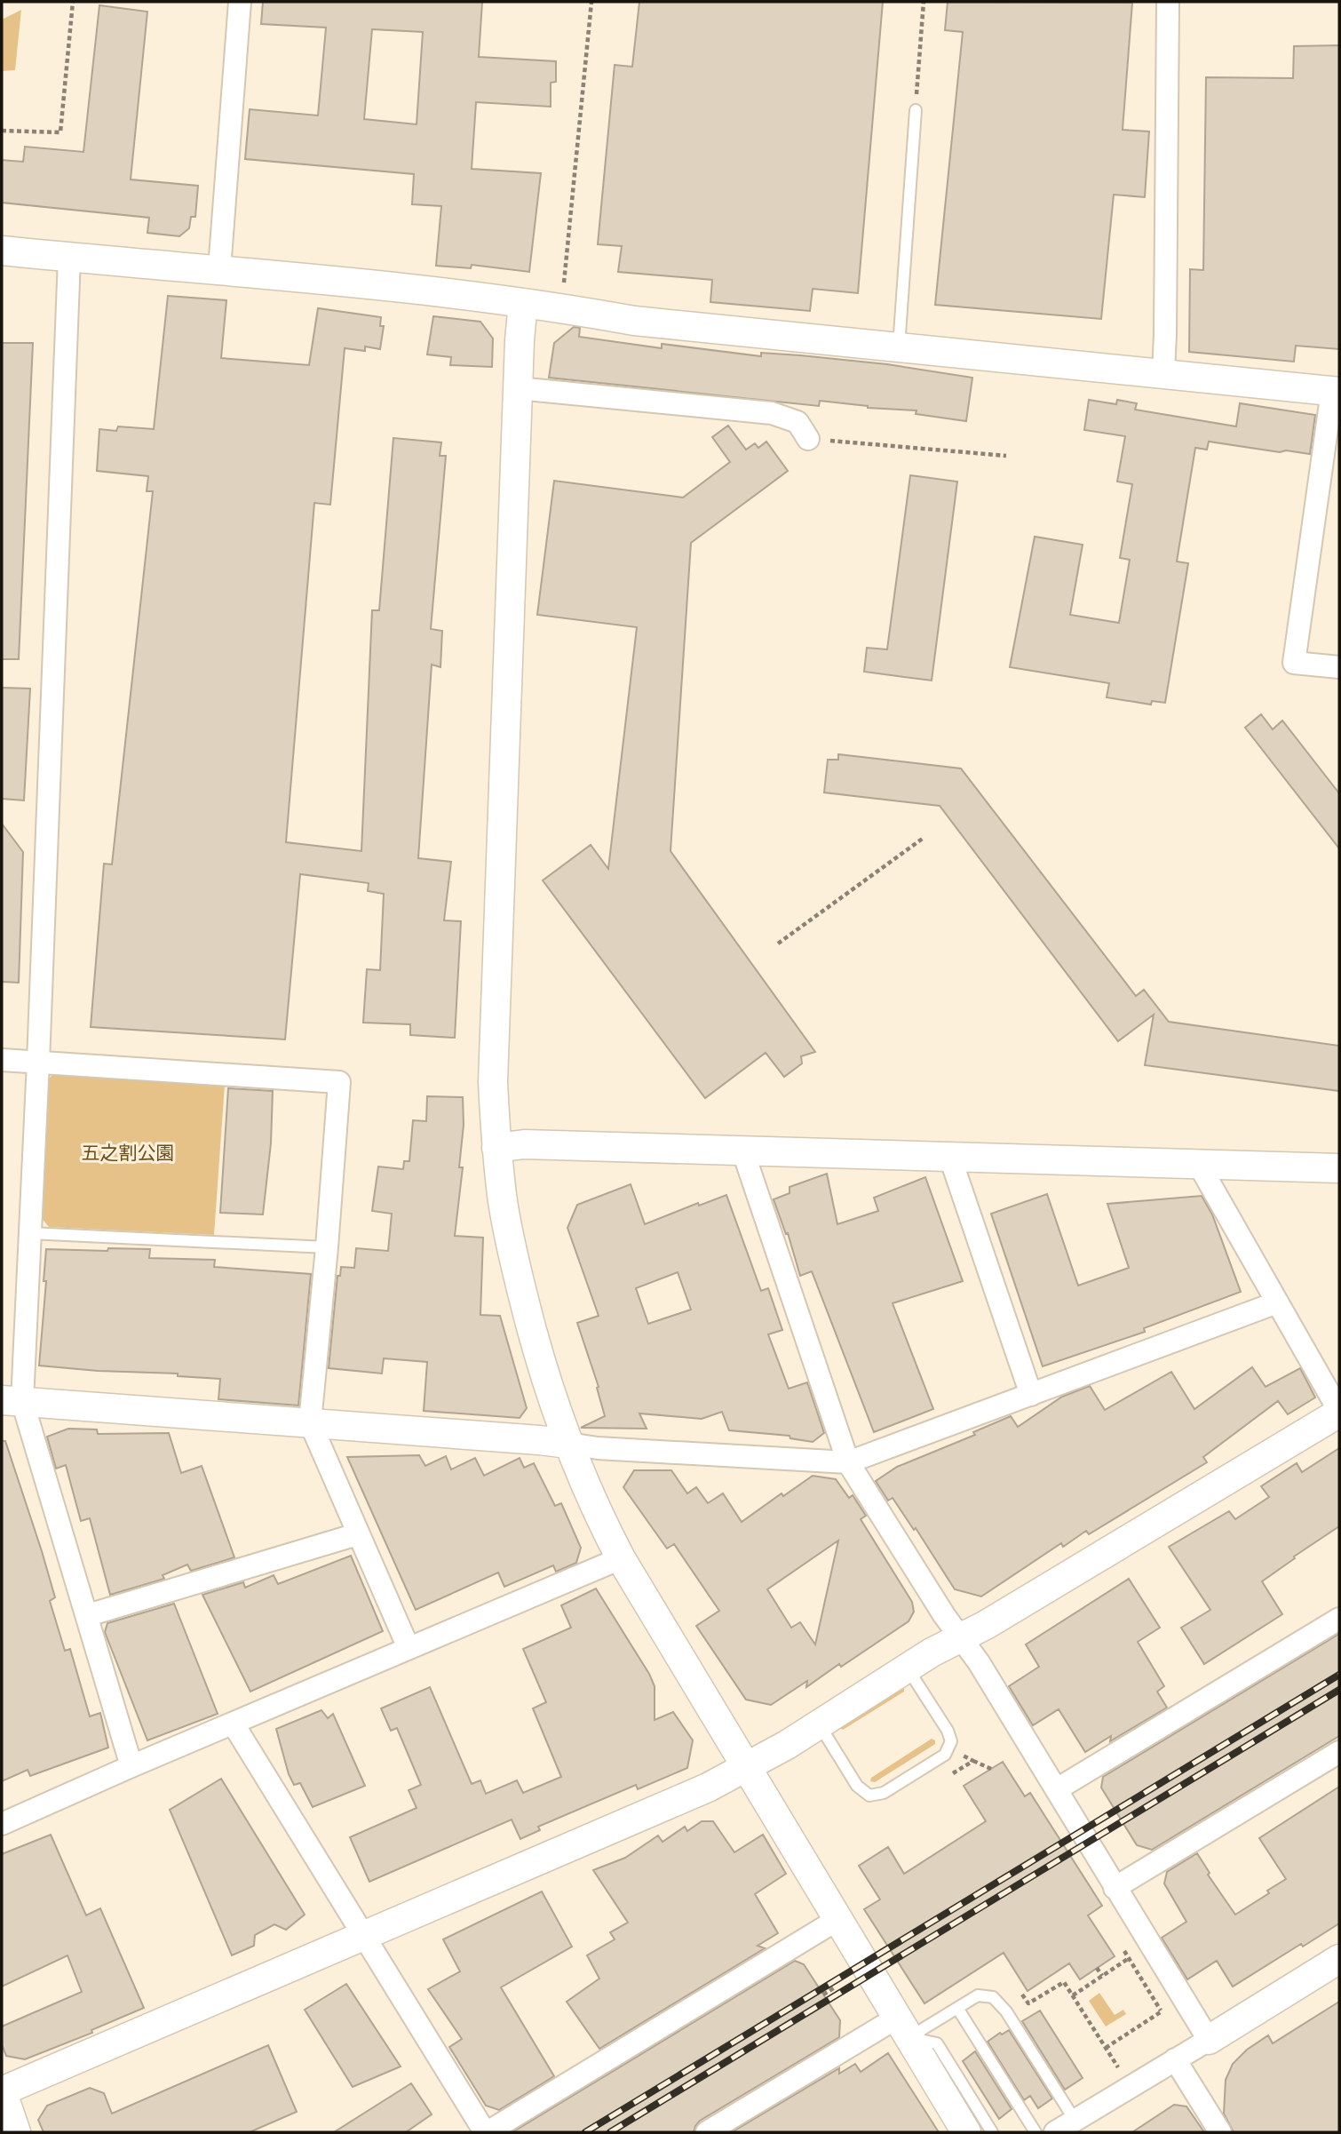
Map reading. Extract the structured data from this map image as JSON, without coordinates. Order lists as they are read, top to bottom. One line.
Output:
{"parks":["五之割公園"]}
